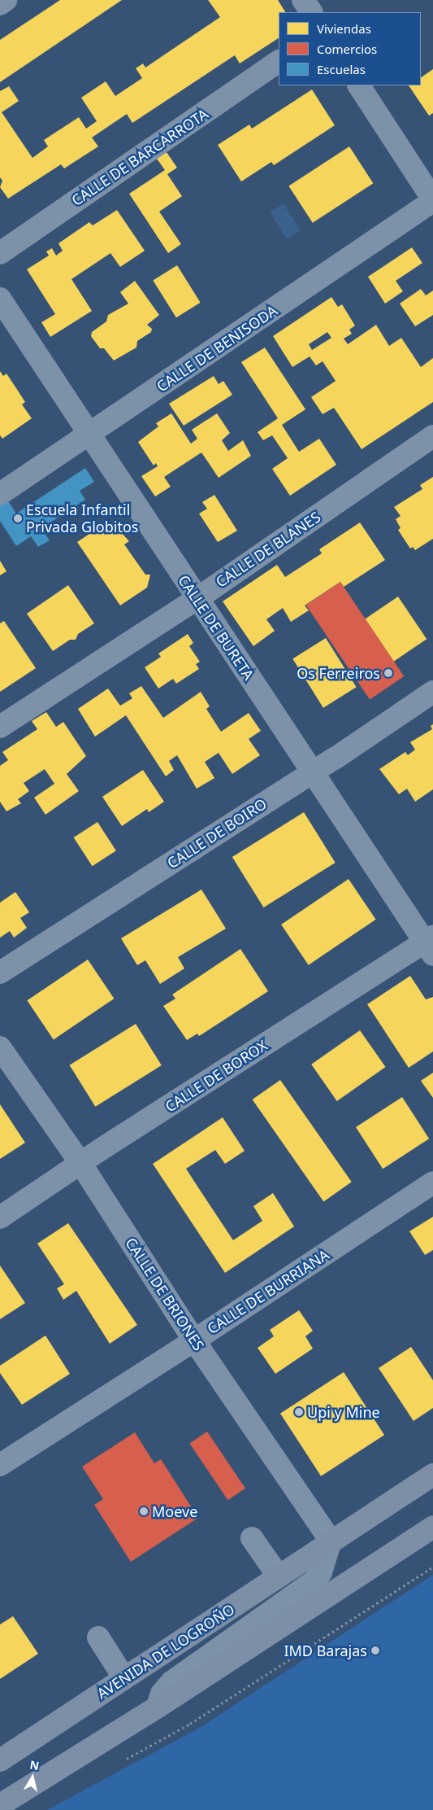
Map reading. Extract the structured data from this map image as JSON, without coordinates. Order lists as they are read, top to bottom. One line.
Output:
{"streets":{"main road":["AVENIDA DE LOGROÑO"],"street":["CALLE DE BARCARROTA","CALLE DE BENISODA","CALLE DE BLANES","CALLE DE BURETA","CALLE DE BOIRO","CALLE DE BOROX","CALLE DE BURRIANA","CALLE DE BRIONES"]},"crossings":[["CALLE DE BENISODA","CALLE DE BURETA"],["CALLE DE BLANES","CALLE DE BURETA"],["CALLE DE BURETA","CALLE DE BOIRO"],["CALLE DE BURETA","CALLE DE BOROX"],["CALLE DE BOROX","CALLE DE BRIONES"],["CALLE DE BURRIANA","CALLE DE BRIONES"],["CALLE DE BRIONES","AVENIDA DE LOGROÑO"]],"places":["Escuela Infantil Privada Globitos","Os Ferreiros","Upi y Mine","Moeve","IMD Barajas"],"legend":["Viviendas","Comercios","Escuelas"],"north":"top"}
